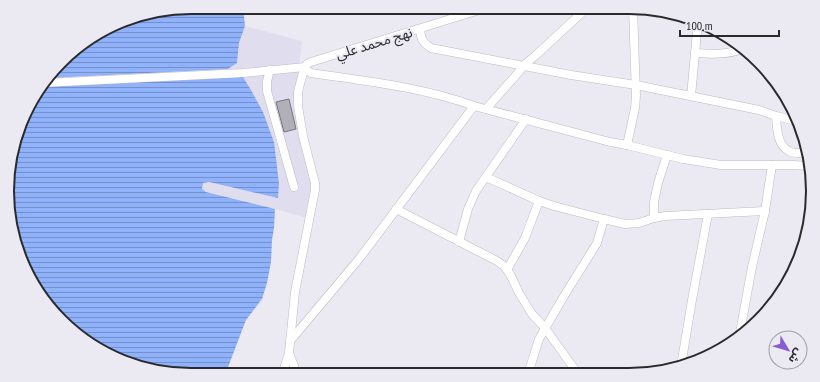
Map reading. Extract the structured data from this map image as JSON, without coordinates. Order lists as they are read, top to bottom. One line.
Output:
{"streets":{"street":["نهج محمد علي"]},"scale_bar":"100 m","north":"bottom right"}
